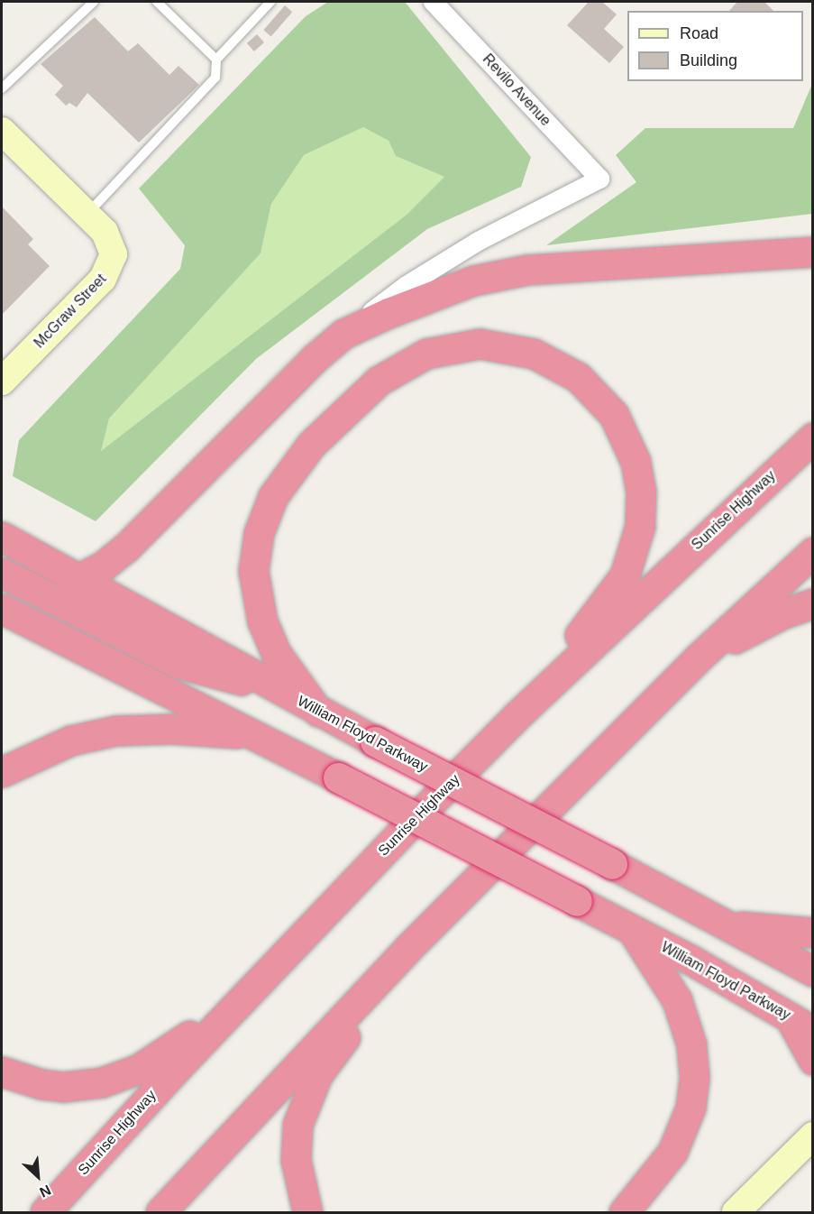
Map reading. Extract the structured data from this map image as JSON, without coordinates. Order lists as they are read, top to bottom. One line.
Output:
{"streets":{"highway":["Sunrise Highway","William Floyd Parkway"],"main road":["McGraw Street"],"street":["Revilo Avenue"]},"legend":["Road","Building"],"north":"bottom right"}
